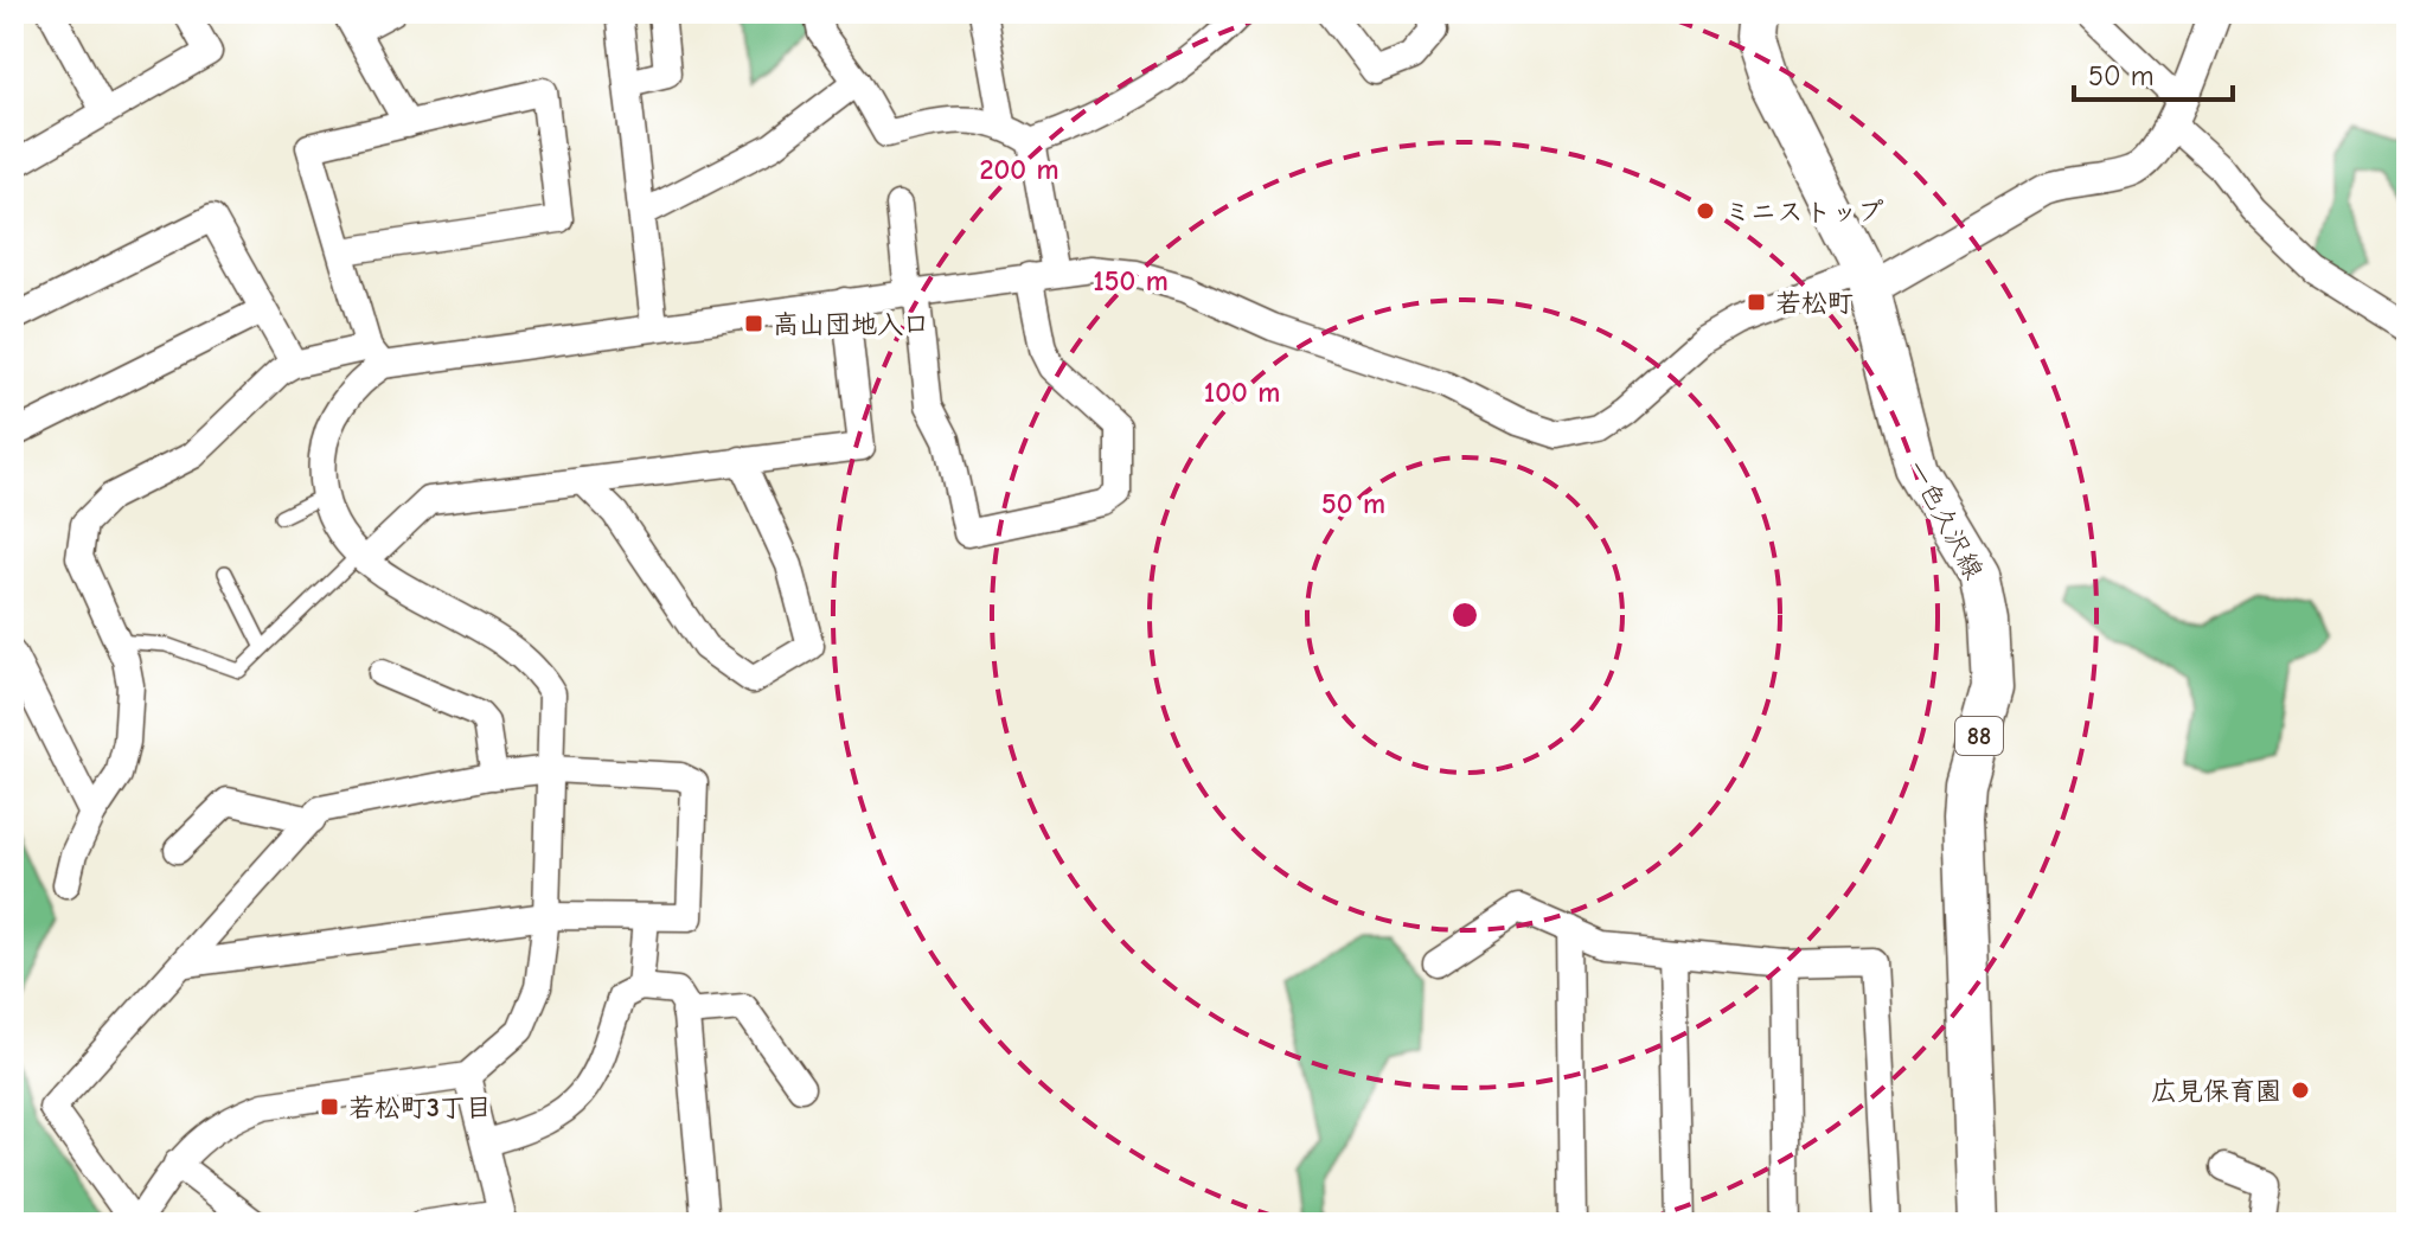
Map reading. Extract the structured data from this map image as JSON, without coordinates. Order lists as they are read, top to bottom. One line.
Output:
{"streets":{"main road":["一色久沢線","88"]},"places":{"other":["ミニストップ","広見保育園"],"transit":["若松町","高山団地入口","若松町3丁目"]},"scale_bar":"50 m","rings":["200 m","150 m","100 m","50 m"]}
